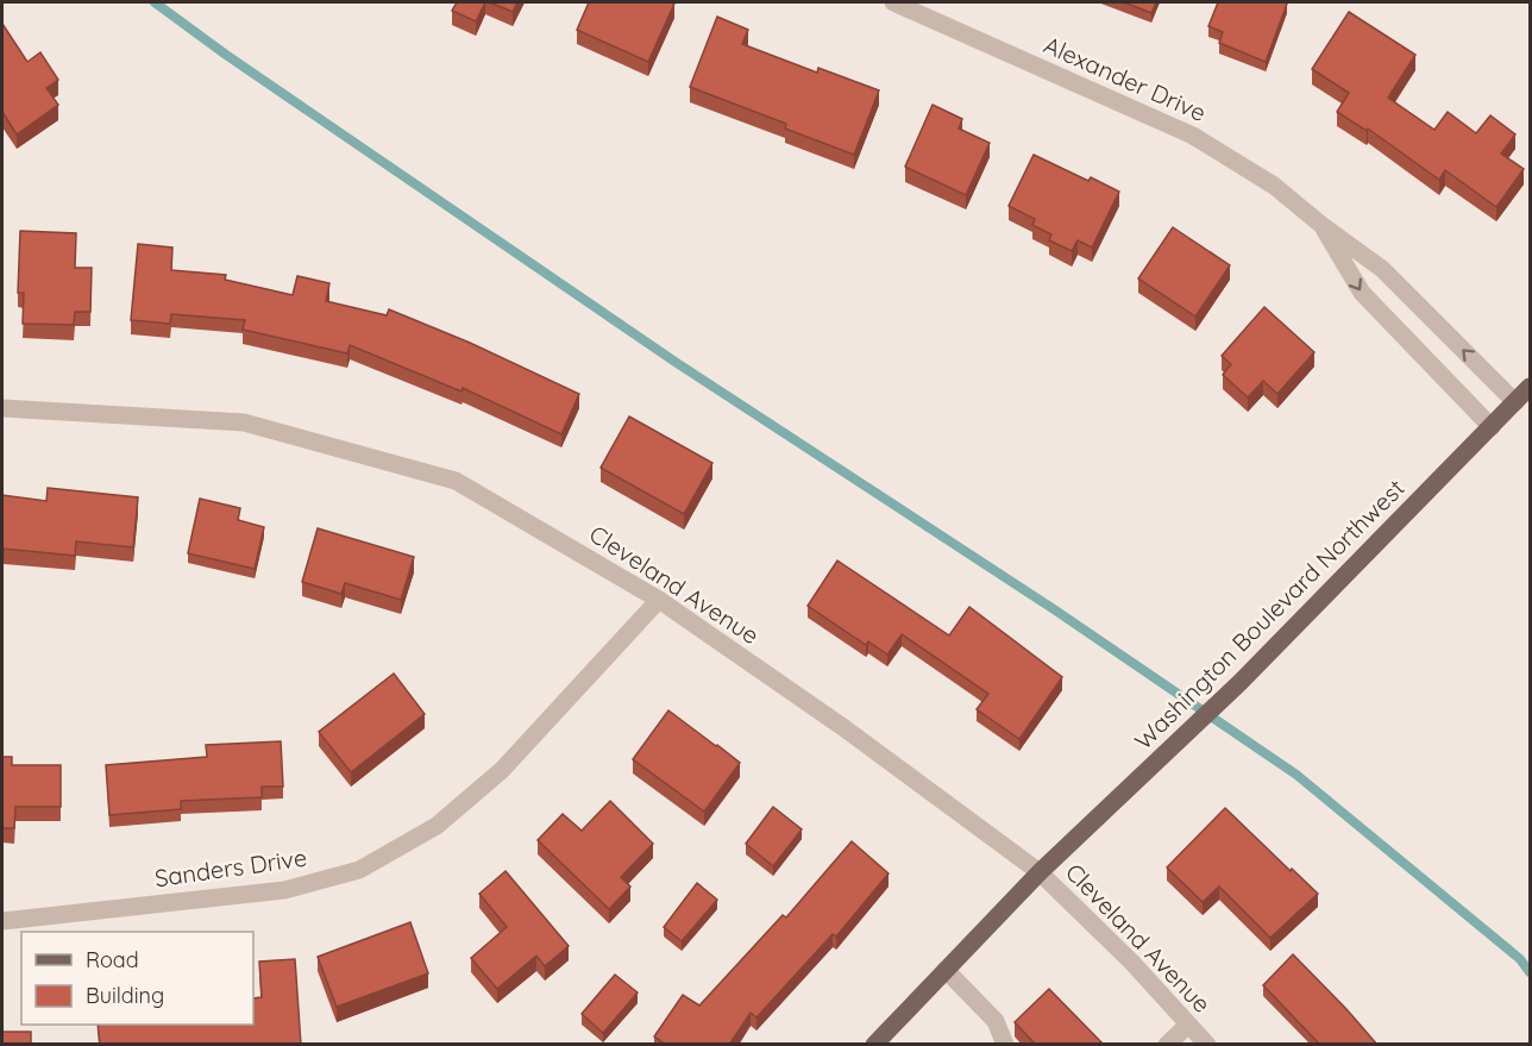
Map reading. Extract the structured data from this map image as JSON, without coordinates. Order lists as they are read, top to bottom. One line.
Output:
{"streets":{"main road":["Washington Boulevard Northwest"],"street":["Alexander Drive","Cleveland Avenue","Sanders Drive"]},"crossings":[["Alexander Drive","Washington Boulevard Northwest"],["Cleveland Avenue","Washington Boulevard Northwest"],["Cleveland Avenue","Sanders Drive"]],"legend":["Road","Building"]}
